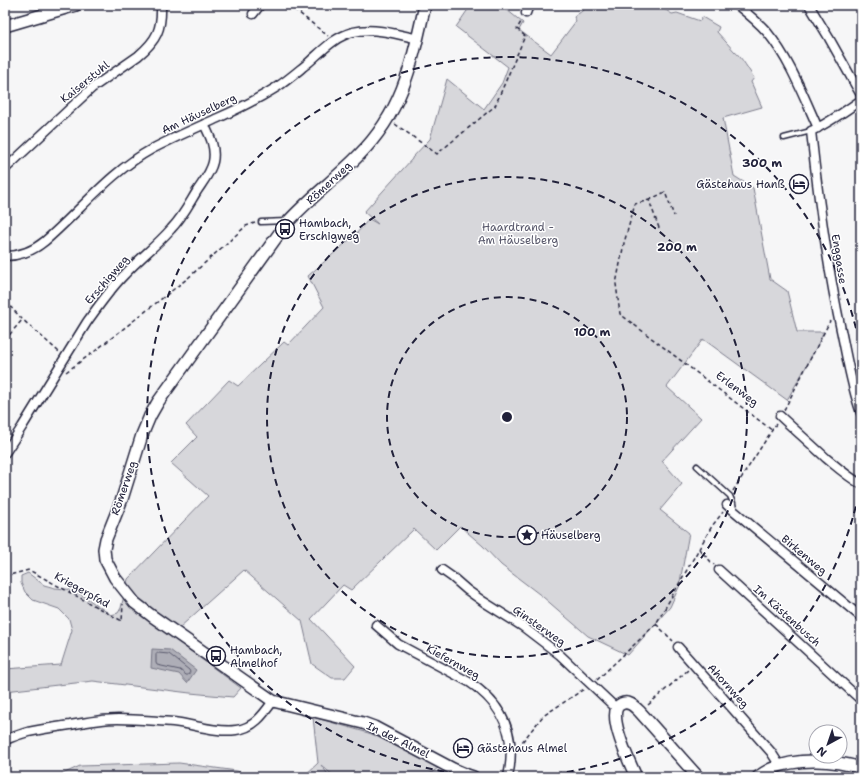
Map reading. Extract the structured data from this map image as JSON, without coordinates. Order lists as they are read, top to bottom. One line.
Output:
{"streets":{"street":["Kaiserstuhl","Am Häuselberg","Römerweg","Enggasse","Erschigweg","Birkenweg","Im Kästenbusch","Ginsterweg","Kiefernweg","Ahornweg","In der Almel"],"path":["Erlenweg","Kriegerpfad"]},"crossings":[["Am Häuselberg","Römerweg"],["Am Häuselberg","Erschigweg"],["Römerweg","Kriegerpfad"],["Römerweg","In der Almel"]],"parks":["Haardtrand - Am Häuselberg"],"places":{"hotel":["Gästehaus Hanß","Gästehaus Almel"],"bus stop":["Hambach, Erschigweg","Hambach, Almelhof"],"place":["Häuselberg"]},"north":"bottom left","rings":["300 m","200 m","100 m"]}
